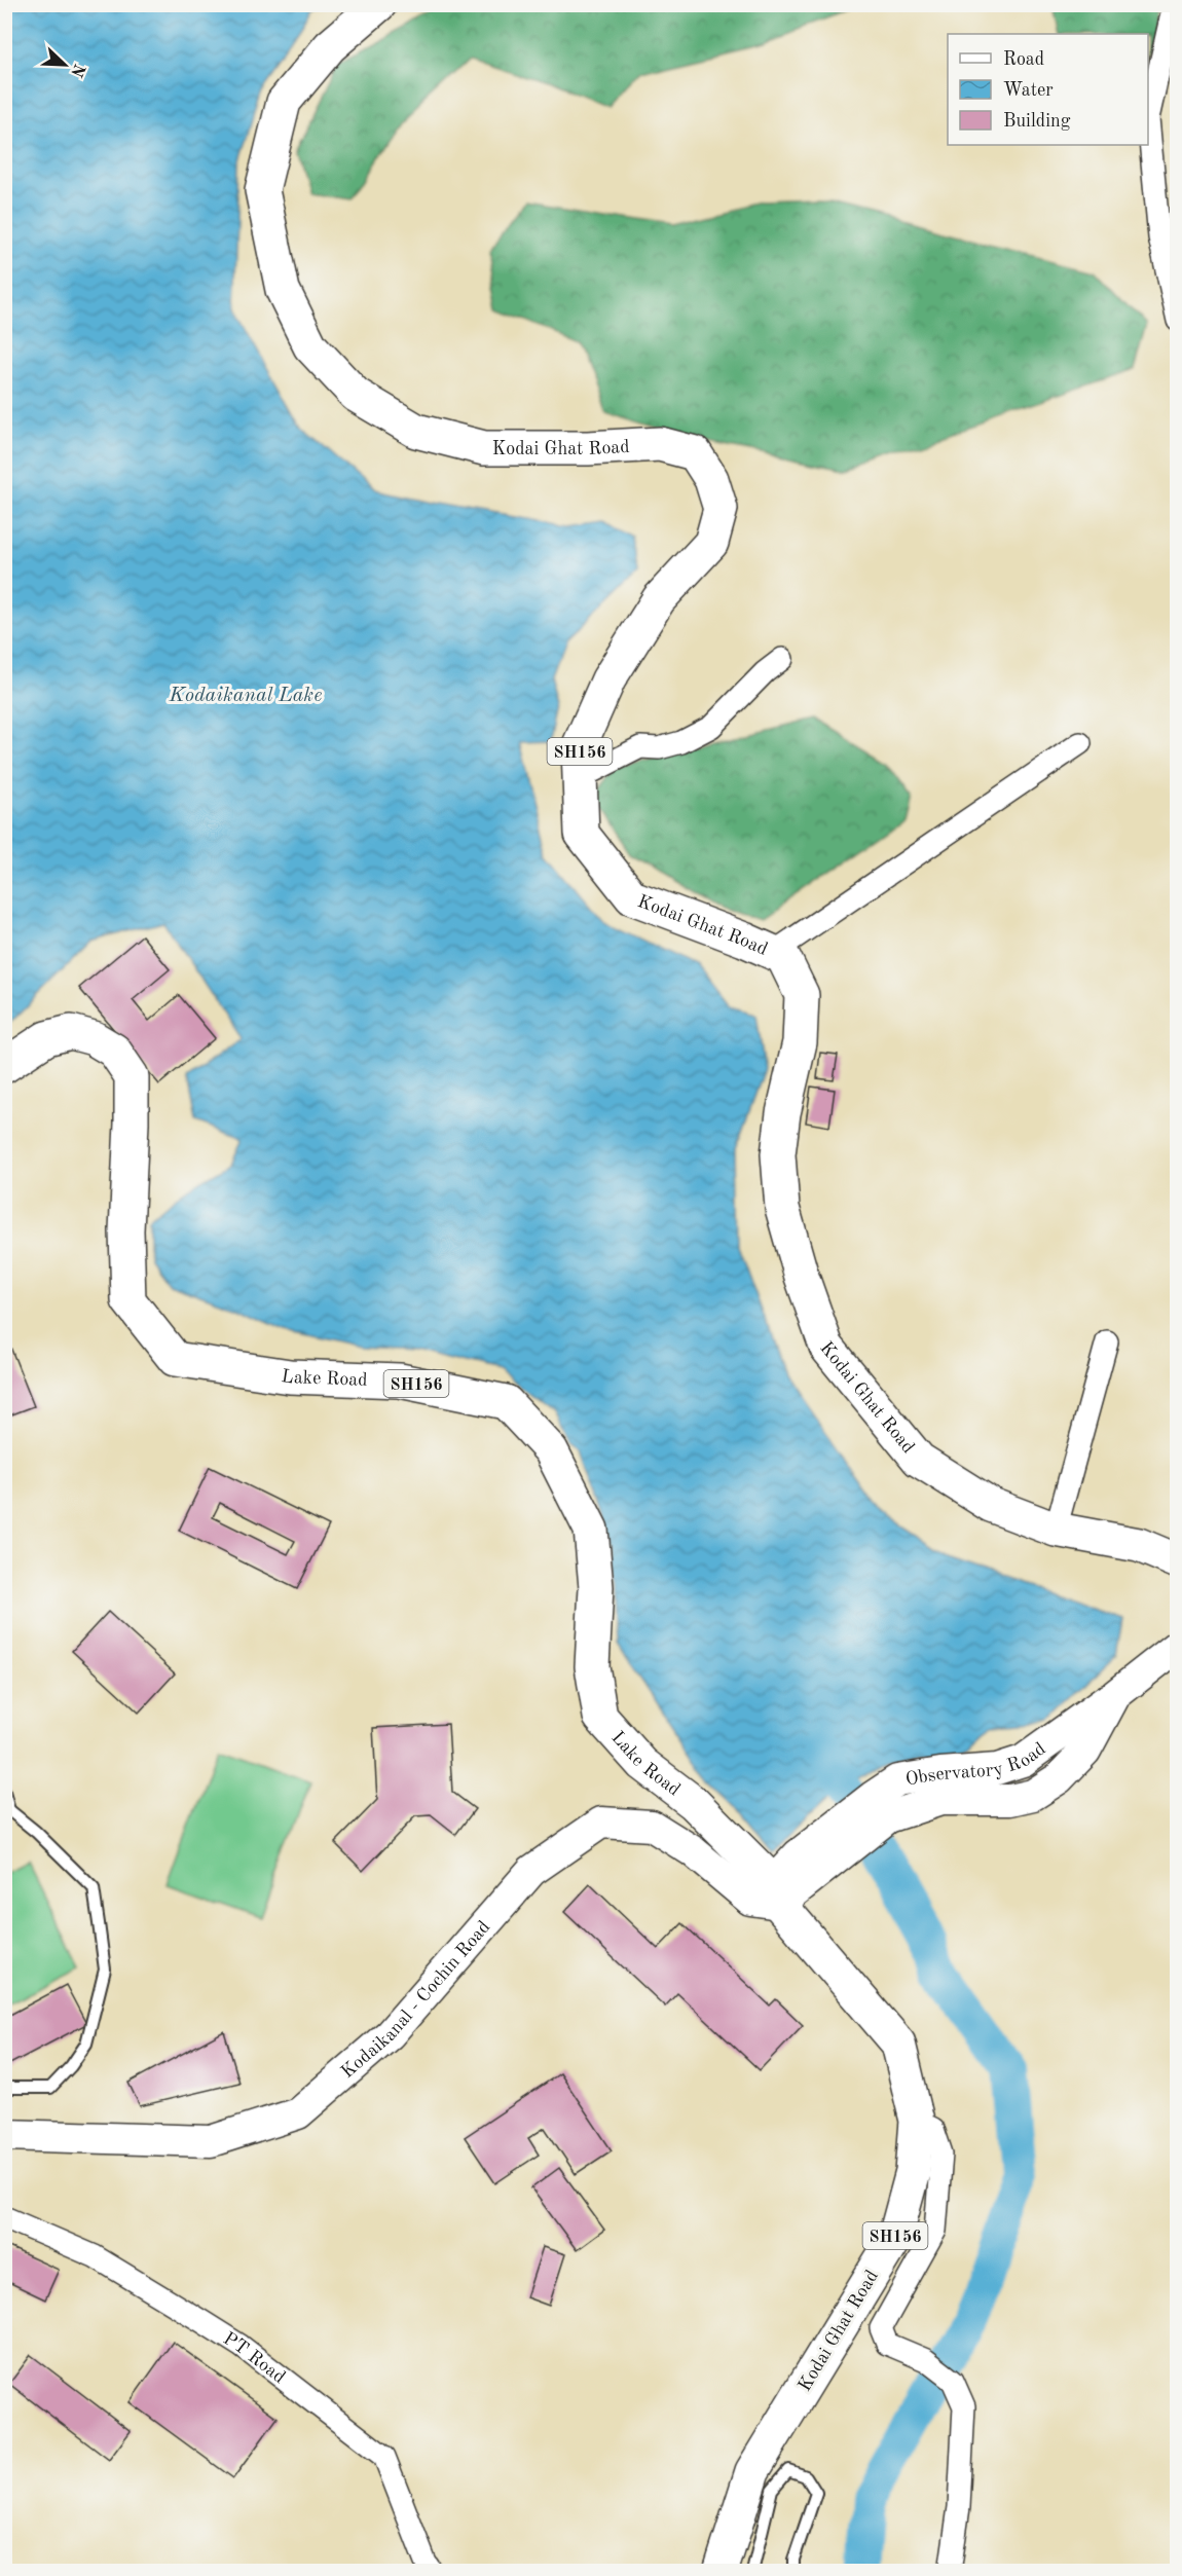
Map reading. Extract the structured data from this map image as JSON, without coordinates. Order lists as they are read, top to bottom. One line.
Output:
{"streets":{"main road":["Kodai Ghat Road","SH156","Lake Road","Observatory Road","Kodaikanal - Cochin Road"],"street":["PT Road"]},"crossings":[["Kodai Ghat Road","Lake Road"],["Kodai Ghat Road","Observatory Road"],["Kodai Ghat Road","Kodaikanal - Cochin Road"],["Lake Road","Observatory Road"],["Lake Road","Kodaikanal - Cochin Road"],["Observatory Road","Kodaikanal - Cochin Road"]],"water":["Kodaikanal Lake"],"legend":["Road","Water","Building"],"north":"bottom right"}
